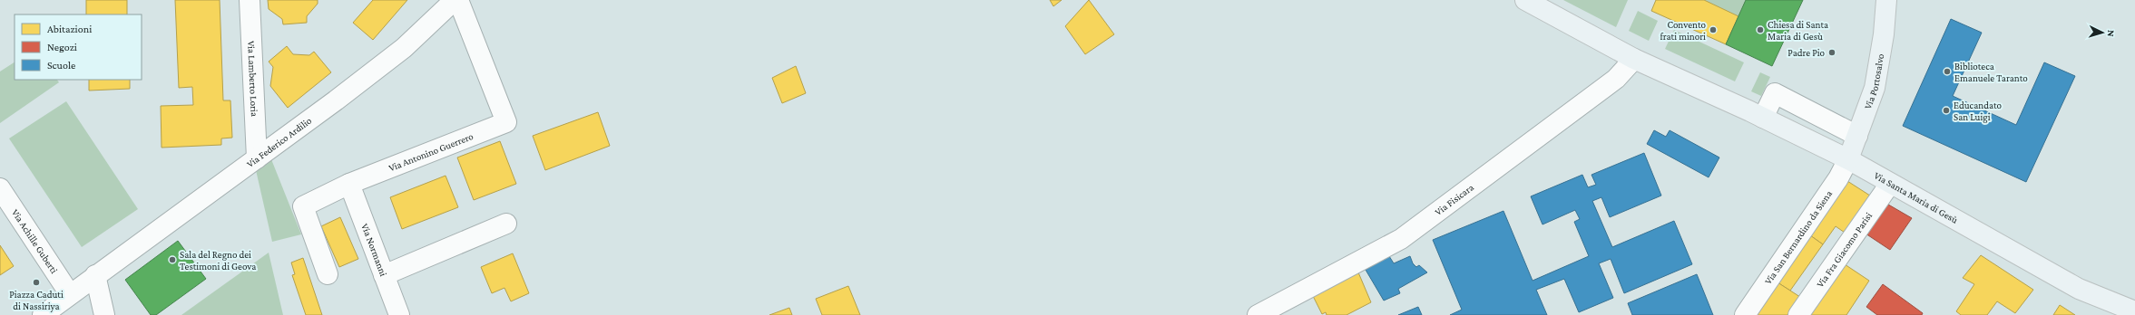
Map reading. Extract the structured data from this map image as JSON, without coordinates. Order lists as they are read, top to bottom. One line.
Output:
{"streets":{"main road":["Via Portosalvo","Via Santa Maria di Gesù"],"street":["Via Lamberto Loria","Via Federico Ardilio","Via Antonino Guerrero","Via Fisicara","Via San Bernardino da Siena","Via Achille Guberti","Via Fra Giacomo Parisi","Via Normanni"]},"crossings":[["Via Lamberto Loria","Via Federico Ardilio"],["Via Portosalvo","Via Santa Maria di Gesù"],["Via Portosalvo","Via San Bernardino da Siena"],["Via Federico Ardilio","Via Achille Guberti"],["Via Antonino Guerrero","Via Normanni"],["Via Santa Maria di Gesù","Via San Bernardino da Siena"],["Via Santa Maria di Gesù","Via Fra Giacomo Parisi"]],"places":["Convento frati minori","Chiesa di Santa Maria di Gesù","Padre Pio","Biblioteca Emanuele Taranto","Educandato San Luigi","Sala del Regno dei Testimoni di Geova","Piazza Caduti di Nassiriya"],"legend":["Abitazioni","Negozi","Scuole"],"north":"right"}
